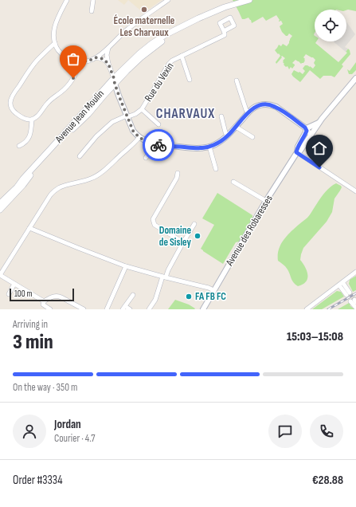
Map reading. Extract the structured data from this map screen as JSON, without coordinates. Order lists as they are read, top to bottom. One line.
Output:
{"streets":{"main road":["Avenue Jean Moulin"],"street":["Rue du Vexin","Avenue des Robaresses"]},"districts":["CHARVAUX"],"places":["École maternelle Les Charvaux","Domaine de Sisley","FA FB FC"],"scale_bar":"100 m","page":{"scale":"100 m","heading":["3 min","Arriving in","15:03–15:08"],"panel":["Jordan","Courier · 4.7","Order #3334","€28.88"],"bar":"On the way · 350 m"}}
